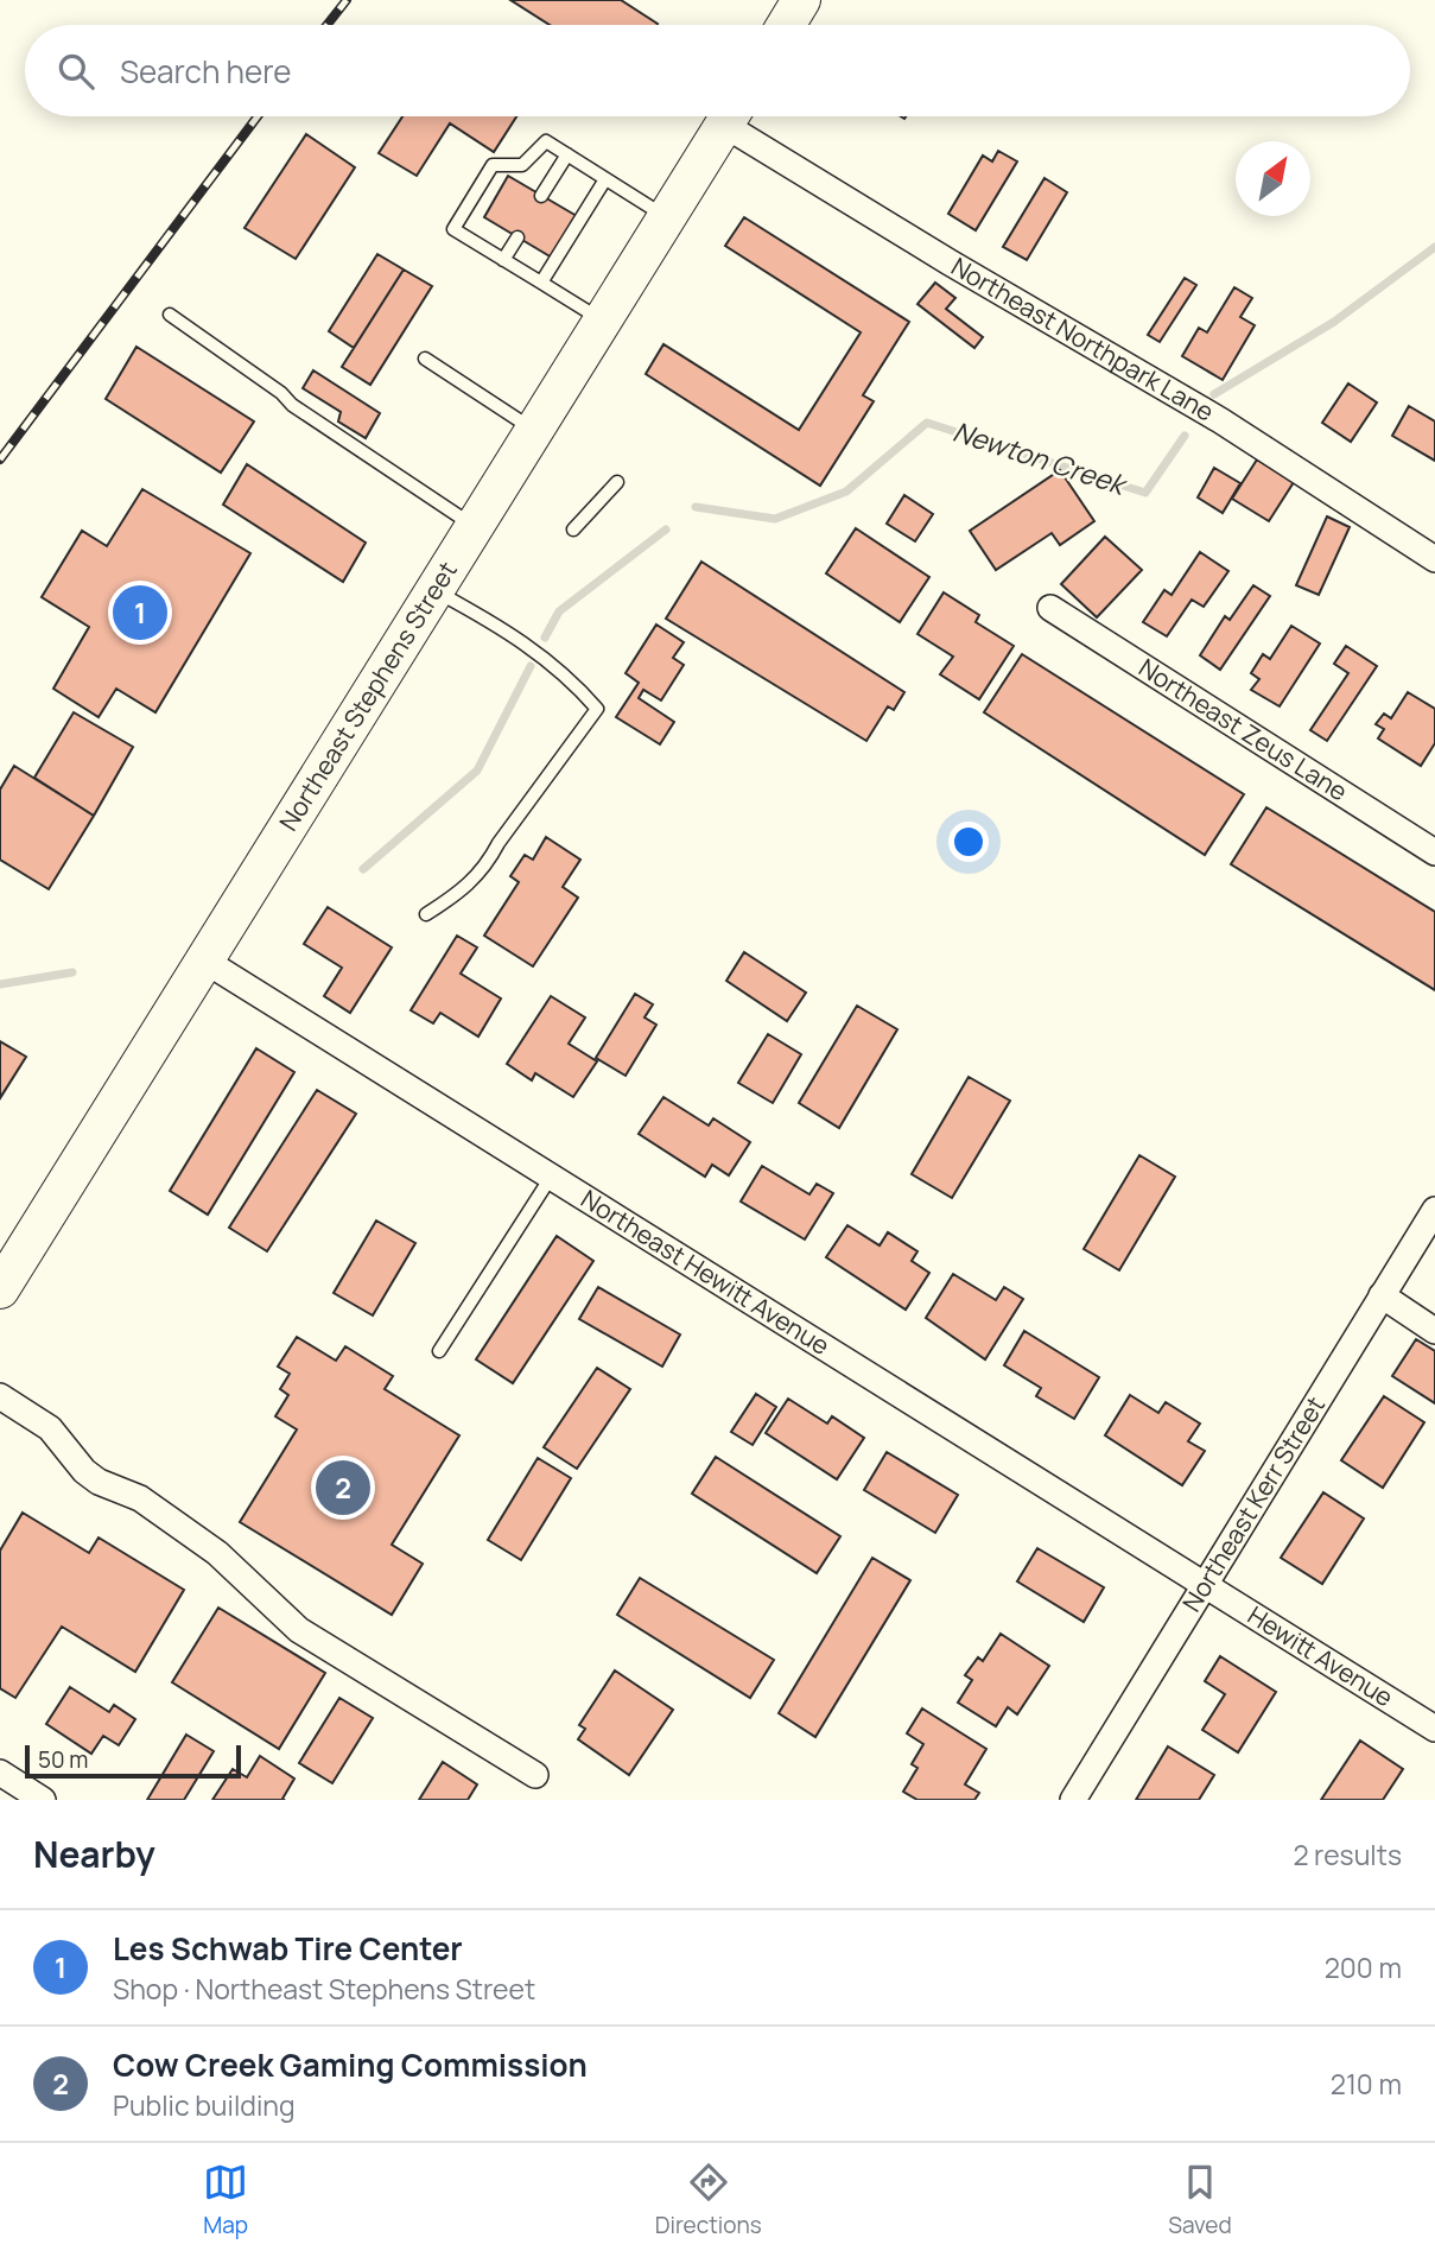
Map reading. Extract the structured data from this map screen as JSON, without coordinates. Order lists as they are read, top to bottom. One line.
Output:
{"streets":{"main road":["Northeast Stephens Street"],"street":["Northeast Northpark Lane","Northeast Zeus Lane","Northeast Hewitt Avenue","Northeast Kerr Street","Hewitt Avenue"]},"crossings":[["Northeast Stephens Street","Northeast Hewitt Avenue"],["Northeast Hewitt Avenue","Northeast Kerr Street"],["Northeast Hewitt Avenue","Hewitt Avenue"],["Northeast Kerr Street","Hewitt Avenue"]],"water":["Newton Creek"],"scale_bar":"50 m","north":"top right","page":{"search":"Search here","pins":["1","2"],"scale":"50 m","heading":["Nearby","2 results"],"list":[{"mark":"1","name":"Les Schwab Tire Center","note":"Shop · Northeast Stephens Street","value":"200 m"},{"mark":"2","name":"Cow Creek Gaming Commission","note":"Public building","value":"210 m"}],"nav":["Map","Directions","Saved"]}}
